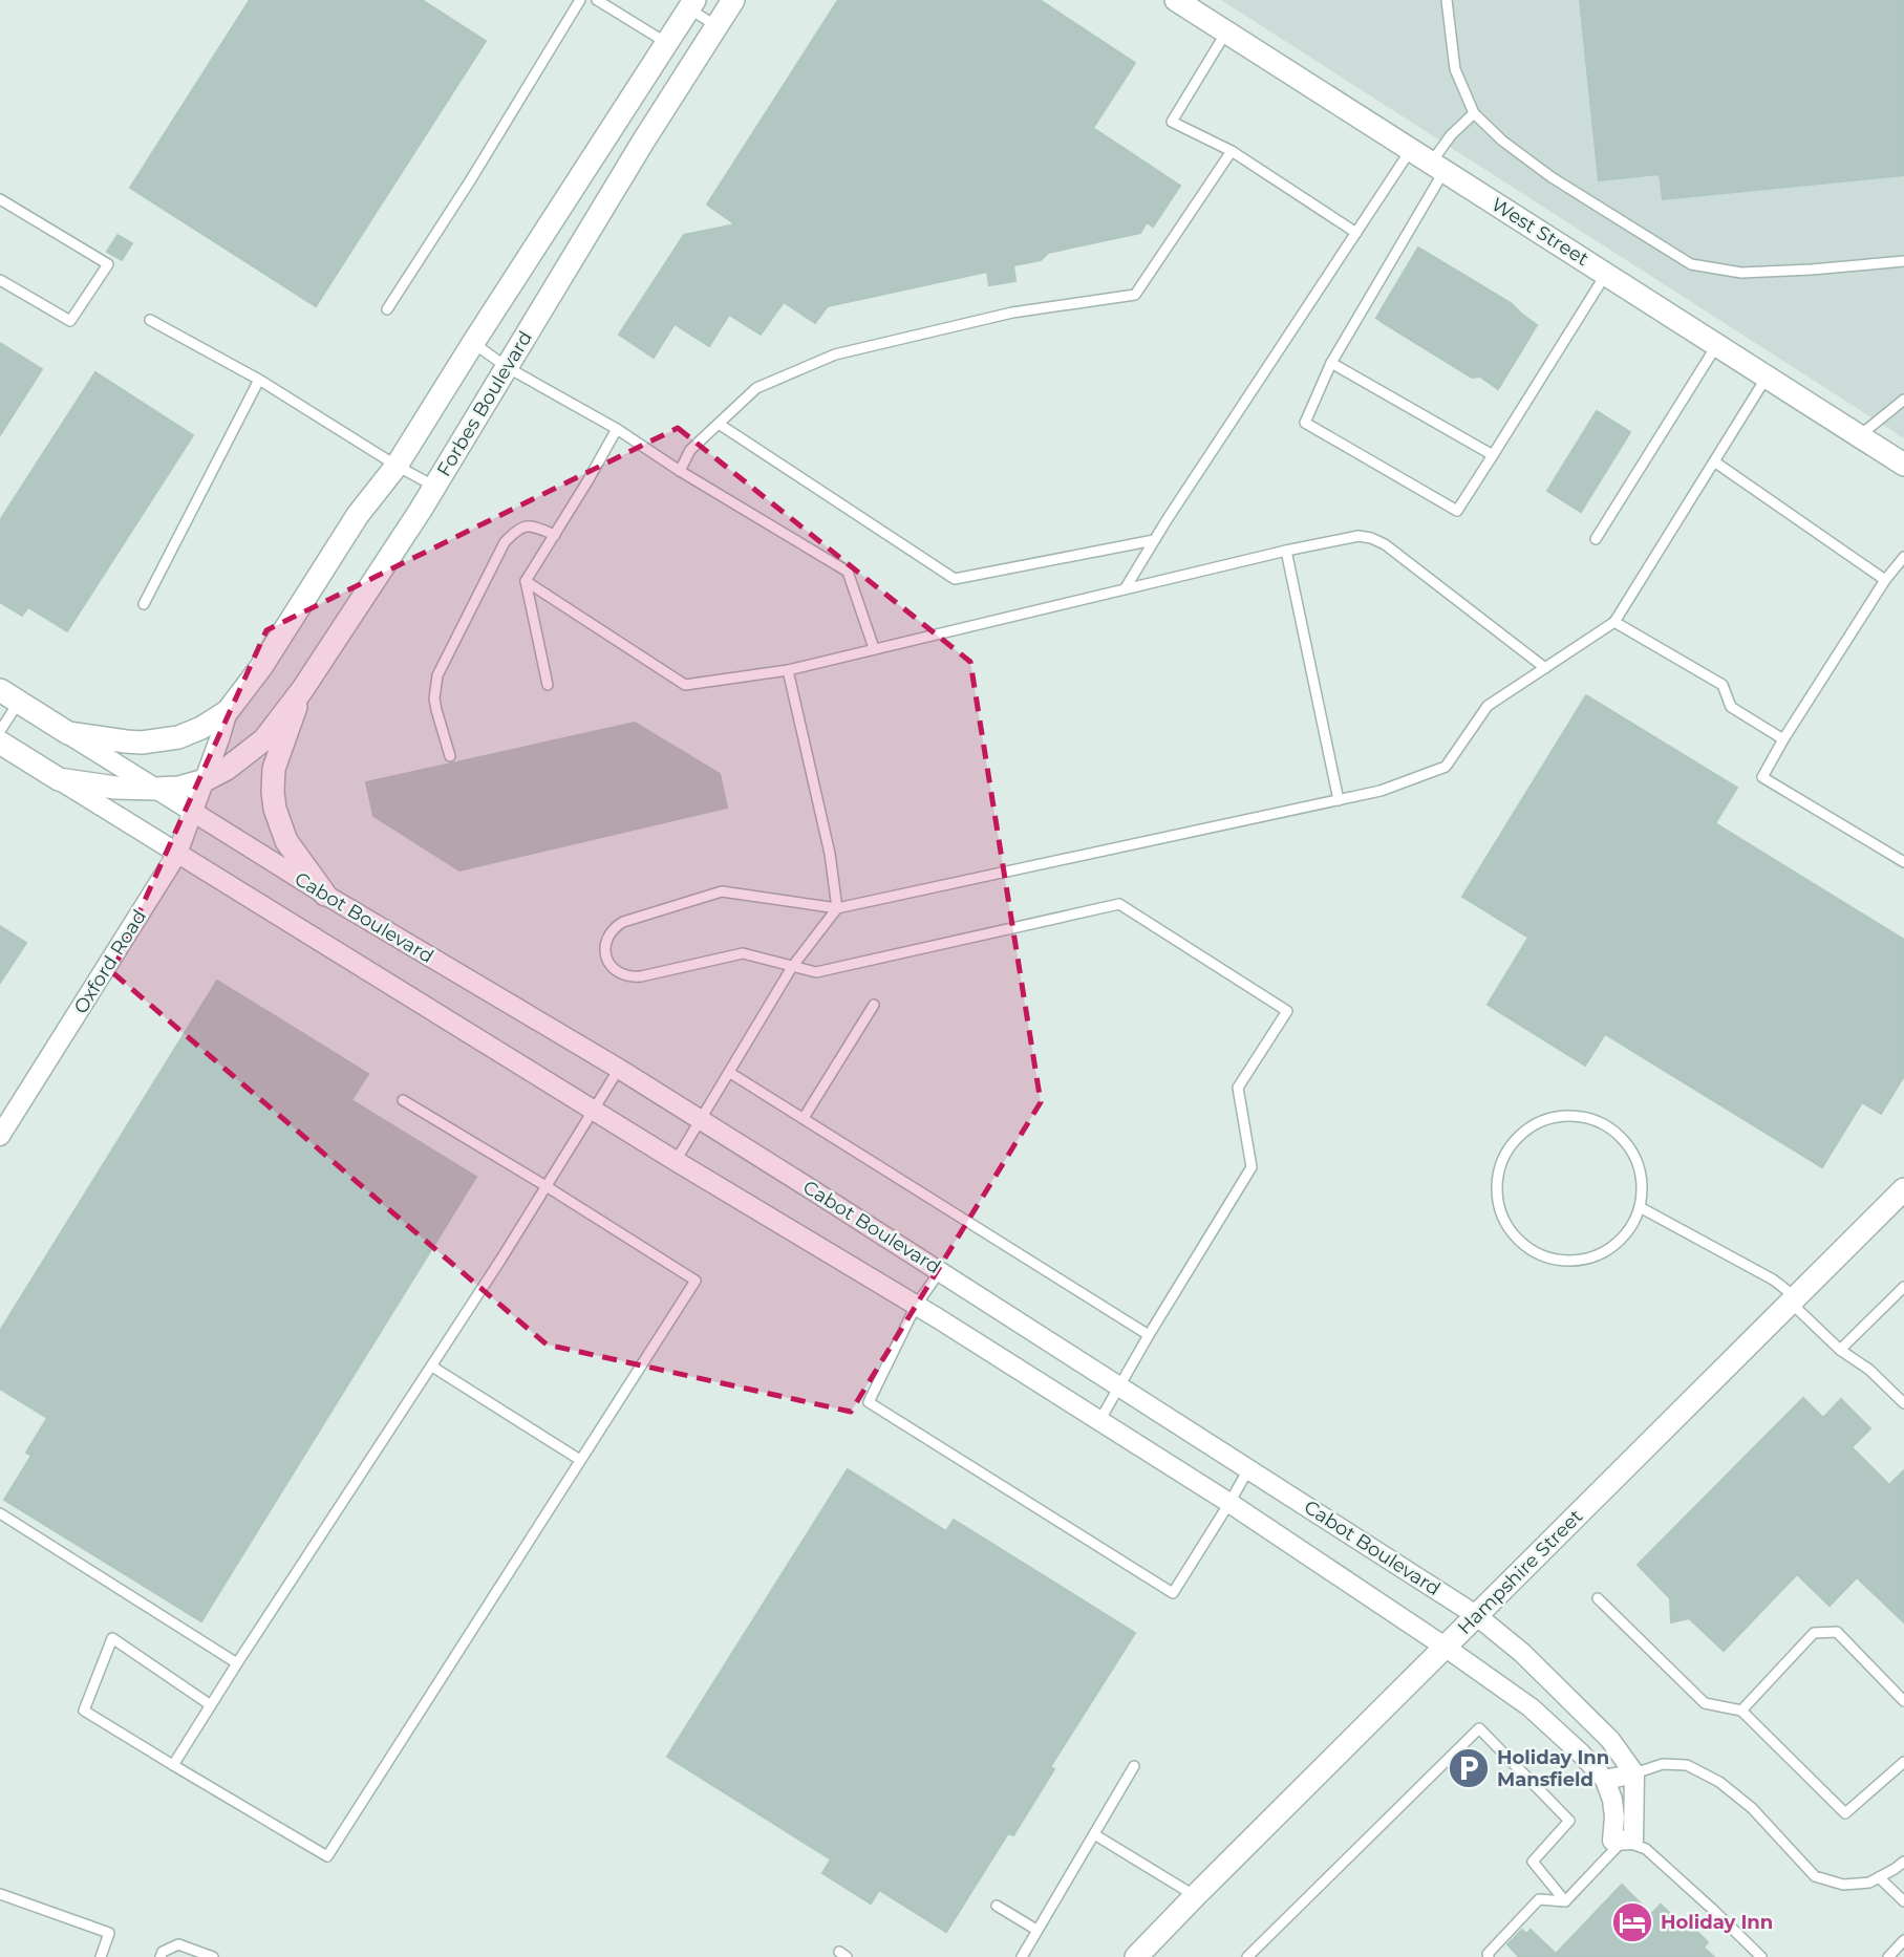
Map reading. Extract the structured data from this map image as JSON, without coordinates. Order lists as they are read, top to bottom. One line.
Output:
{"streets":{"street":["West Street","Forbes Boulevard","Cabot Boulevard","Oxford Road","Hampshire Street"]},"crossings":[["Forbes Boulevard","Cabot Boulevard"],["Forbes Boulevard","Oxford Road"],["Cabot Boulevard","Oxford Road"],["Cabot Boulevard","Hampshire Street"]],"places":{"parking":["Holiday Inn Mansfield"],"hotel":["Holiday Inn"]}}
